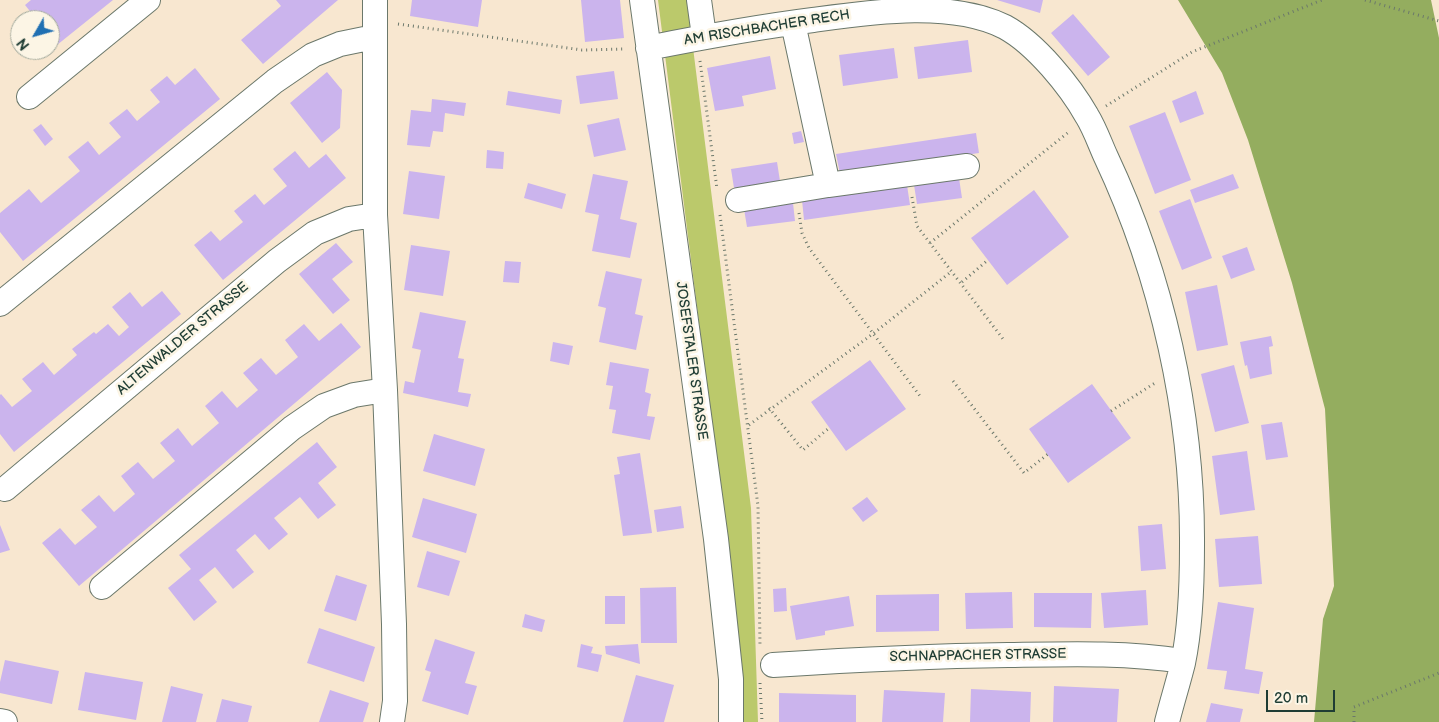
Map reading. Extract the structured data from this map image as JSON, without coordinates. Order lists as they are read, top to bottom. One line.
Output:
{"streets":{"street":["AM RISCHBACHER RECH","ALTENWALDER STRASSE","JOSEFSTALER STRASSE","SCHNAPPACHER STRASSE"]},"crossings":[["AM RISCHBACHER RECH","JOSEFSTALER STRASSE"],["AM RISCHBACHER RECH","SCHNAPPACHER STRASSE"]],"scale_bar":"20 m","north":"bottom left"}
